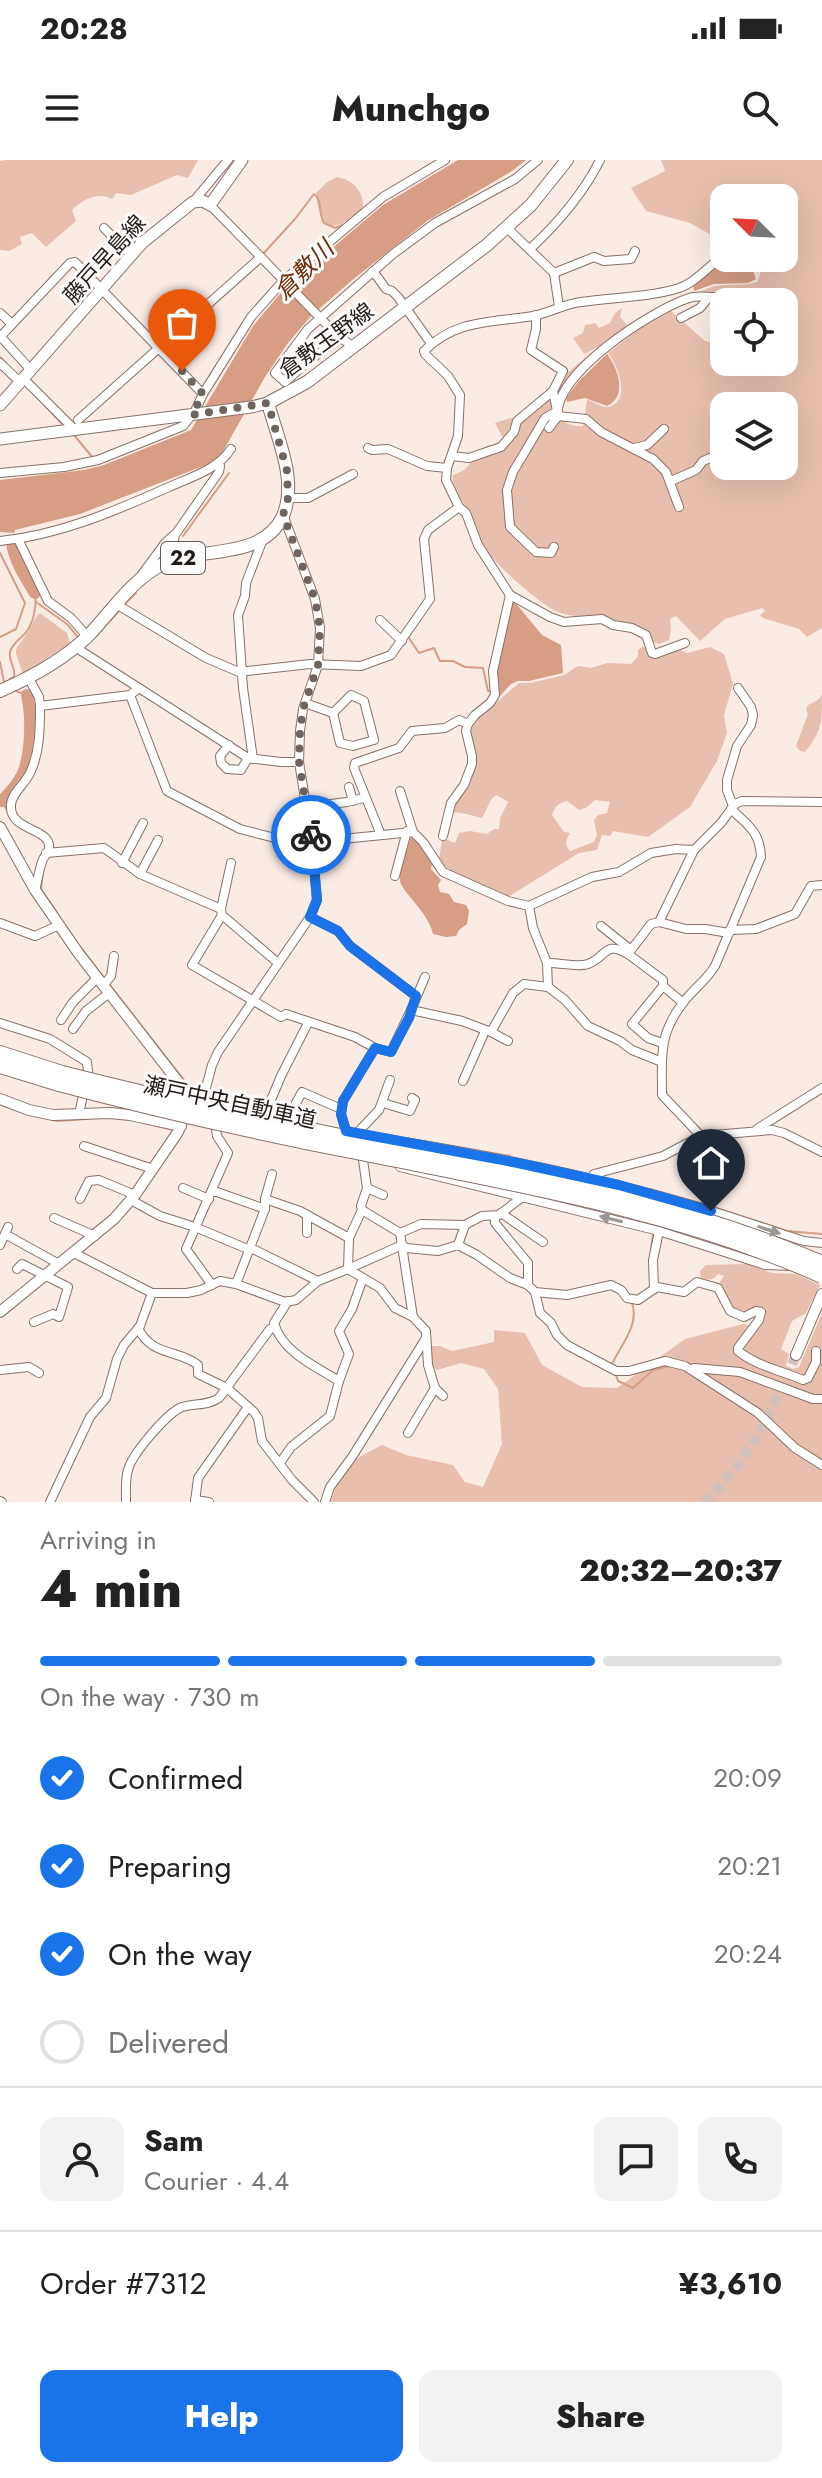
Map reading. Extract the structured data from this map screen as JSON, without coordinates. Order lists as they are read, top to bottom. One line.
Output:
{"streets":{"highway":["瀬戸中央自動車道"],"main road":["藤戸早島線","倉敷玉野線","22"]},"crossings":[["倉敷玉野線","22"]],"water":["倉敷川"],"north":"top left","page":{"status":"20:28","header":"Munchgo","heading":["4 min","Arriving in","20:32–20:37"],"panel":["Sam","Courier · 4.4","Order #7312","¥3,610"],"bar":"On the way · 730 m","list":[["Confirmed","20:09"],["Preparing","20:21"],["On the way","20:24"],"Delivered"],"buttons":["Help","Share"]}}
